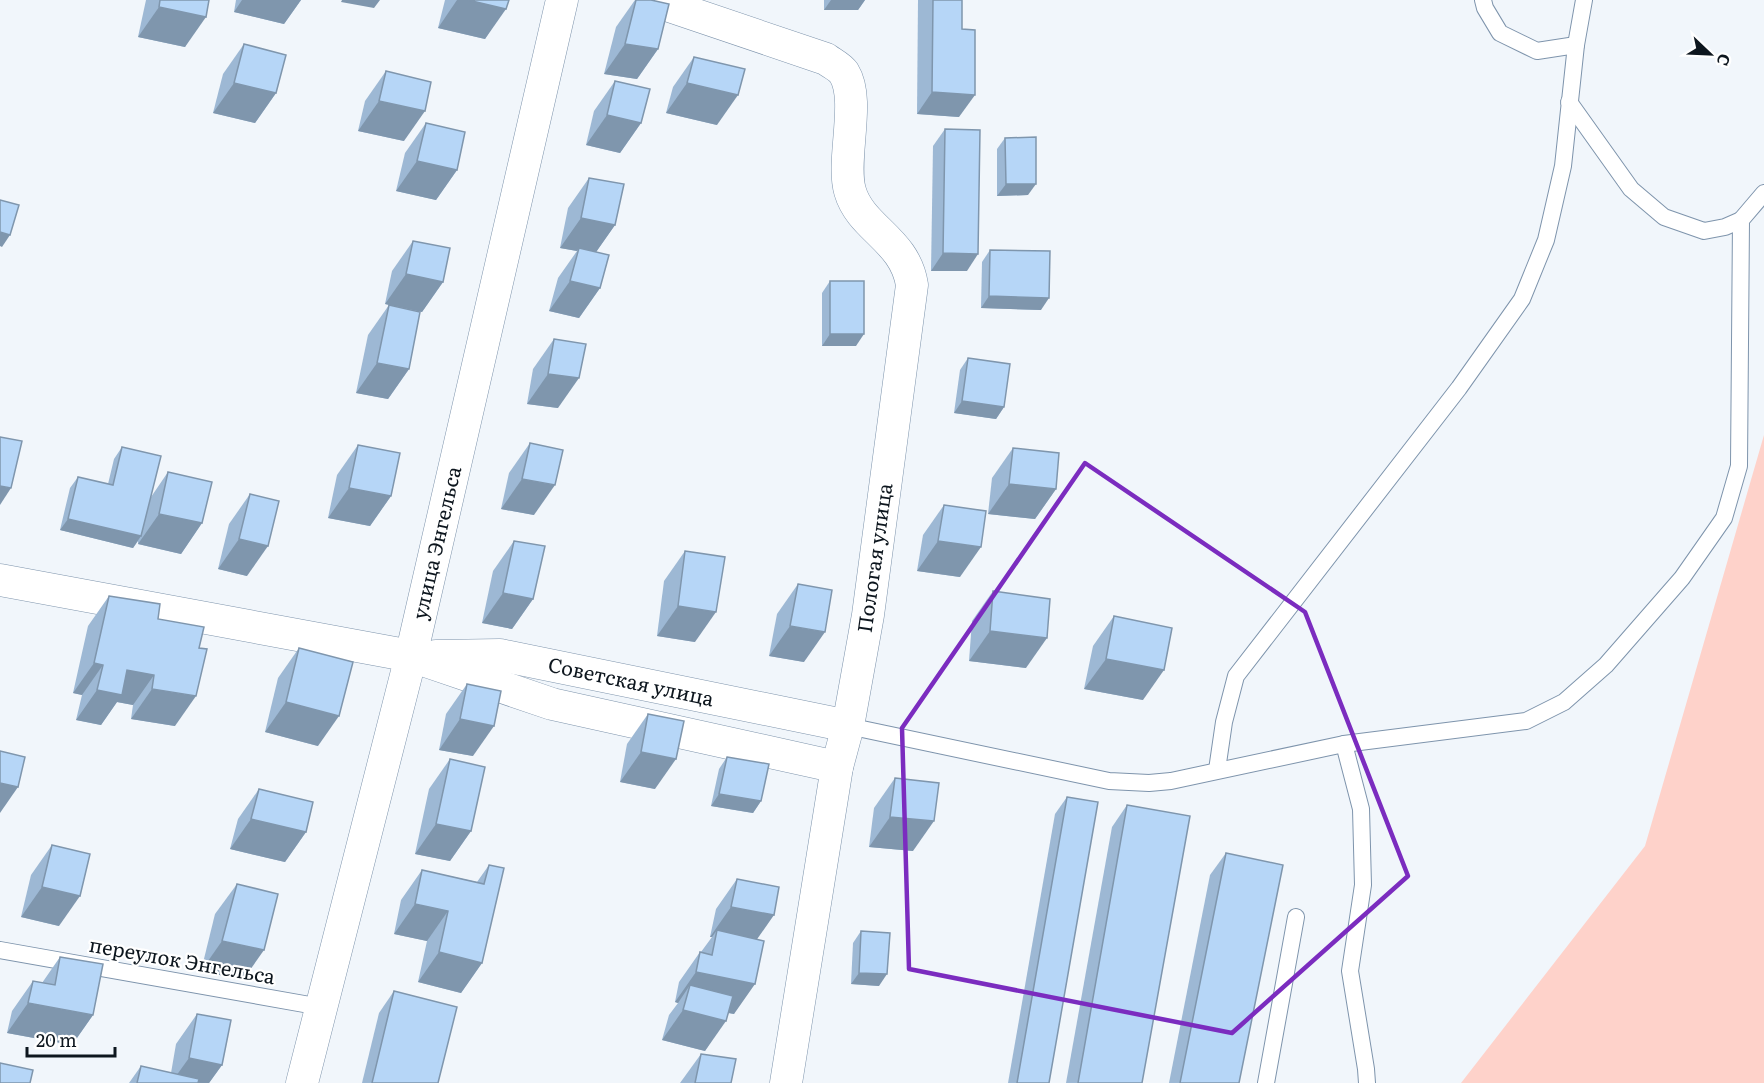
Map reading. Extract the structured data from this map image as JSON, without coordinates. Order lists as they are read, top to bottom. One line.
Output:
{"streets":{"street":["улица Энгельса","Пологая улица","Советская улица"],"lane":["переулок Энгельса"]},"crossings":[["улица Энгельса","Советская улица"],["улица Энгельса","переулок Энгельса"],["Пологая улица","Советская улица"]],"scale_bar":"20 m","north":"bottom right"}
